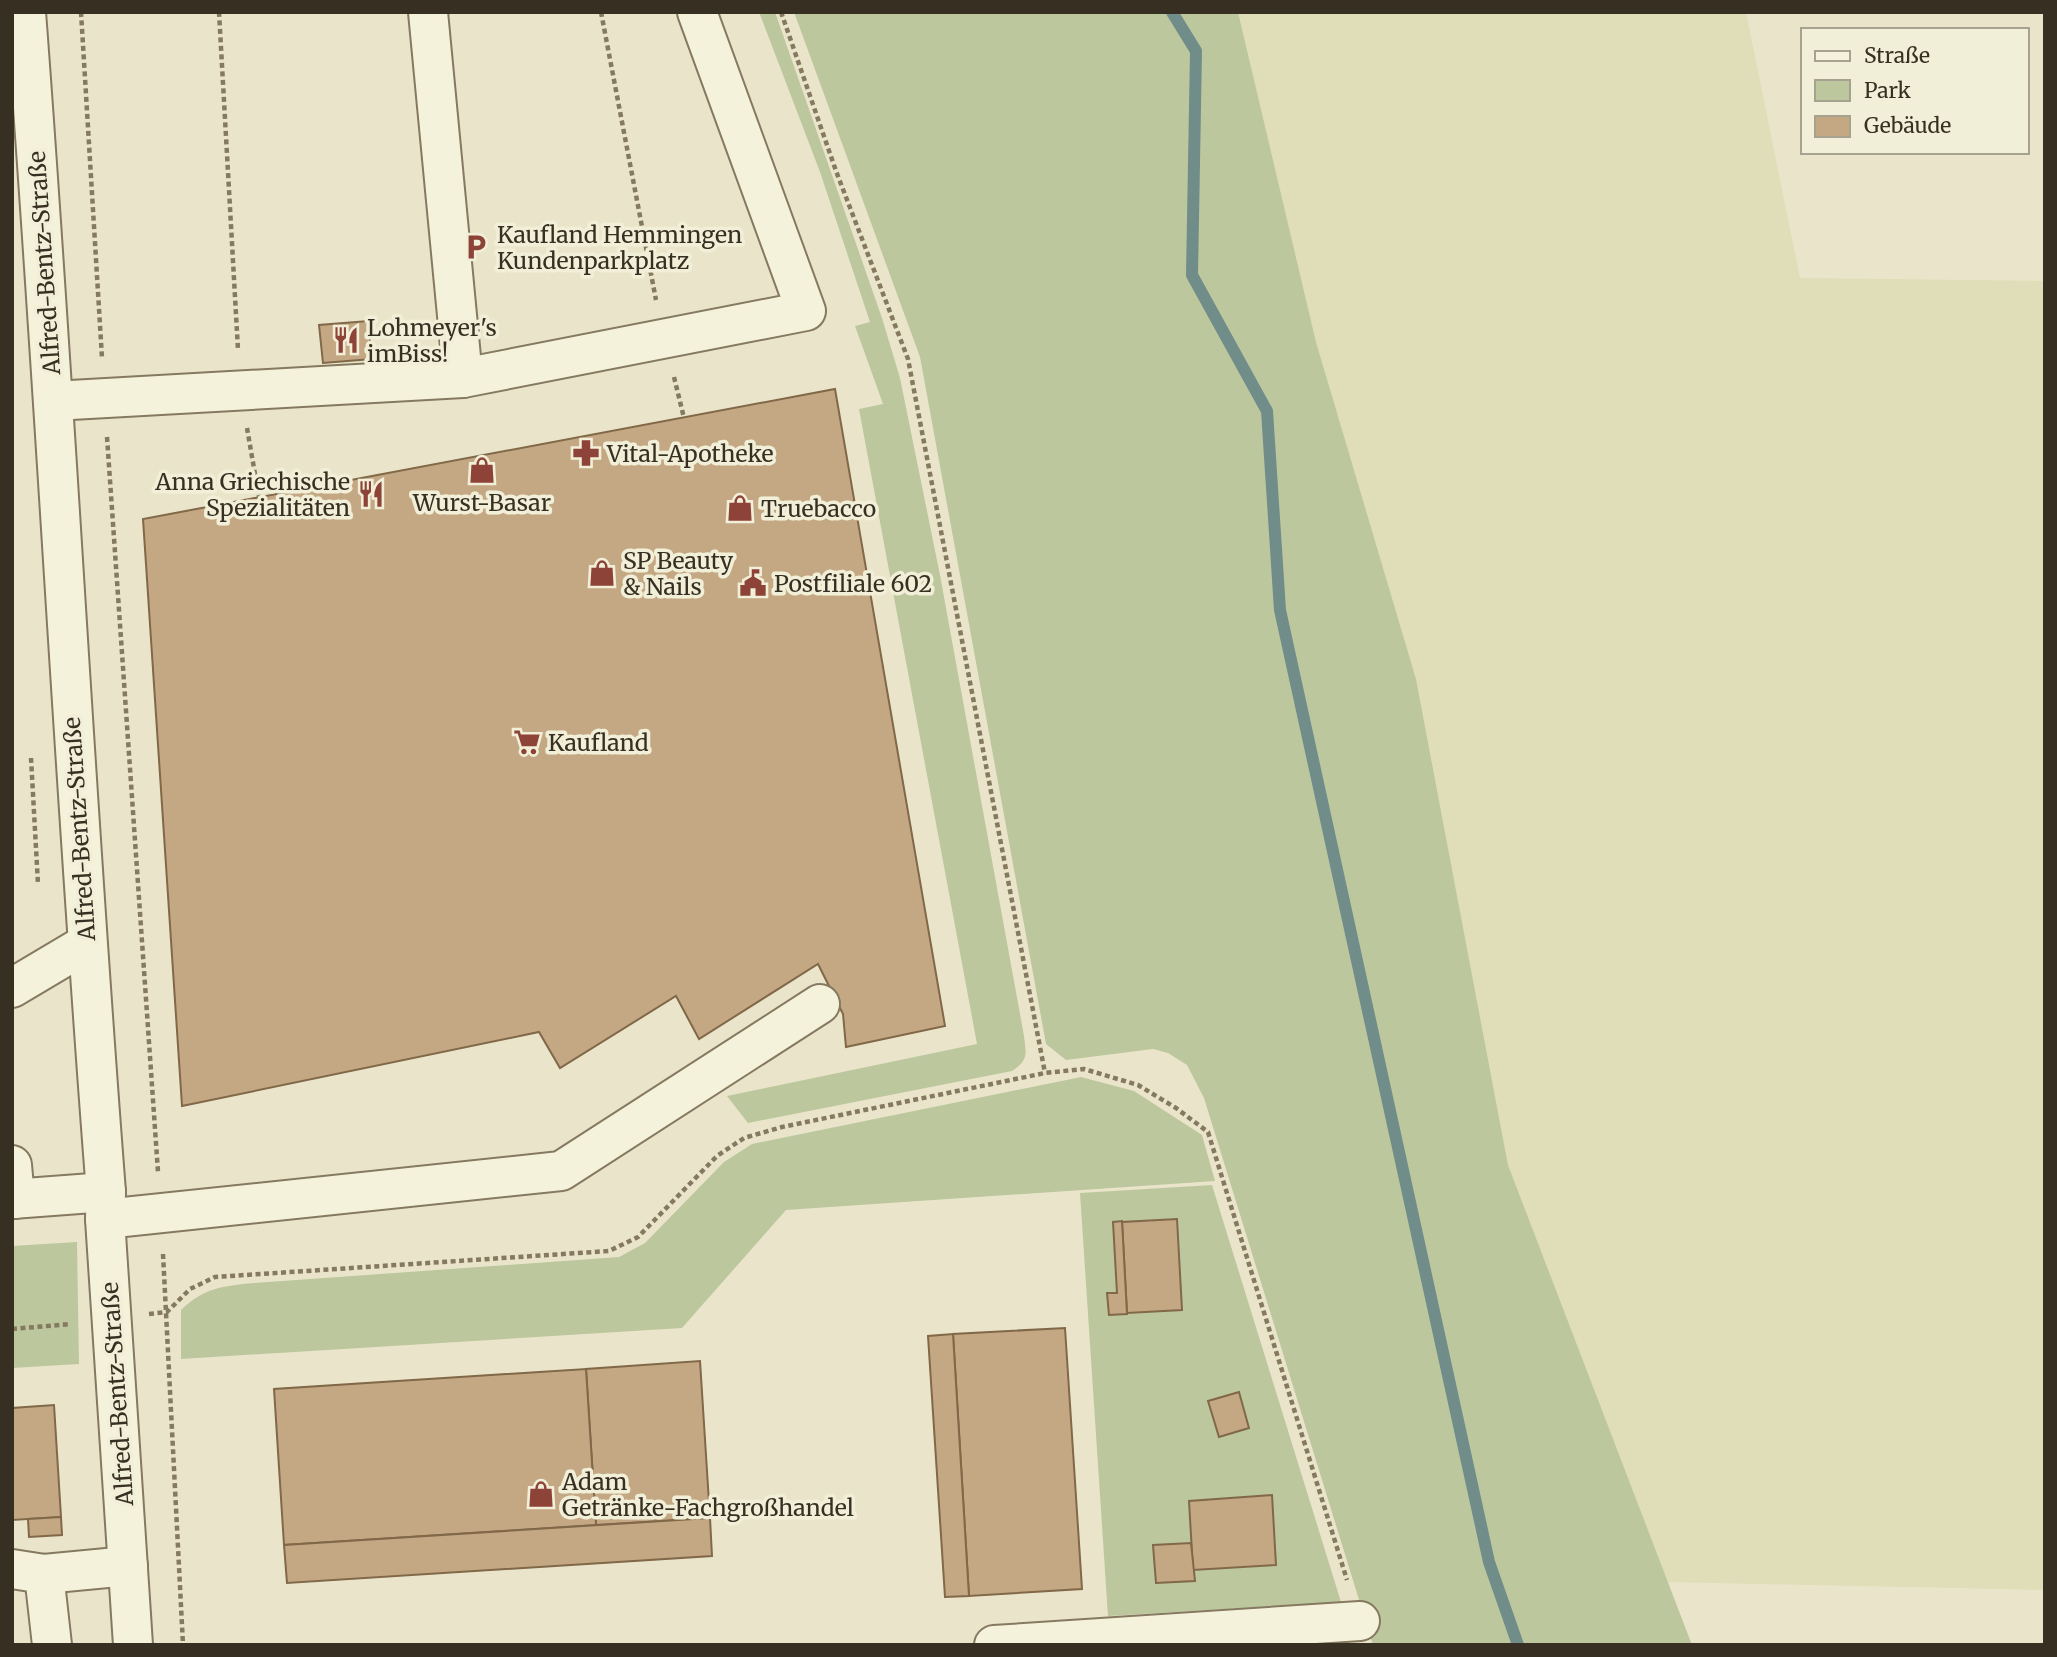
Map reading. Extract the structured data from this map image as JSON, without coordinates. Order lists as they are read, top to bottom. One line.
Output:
{"streets":{"street":["Alfred-Bentz-Straße"]},"places":{"parking":["Kaufland Hemmingen Kundenparkplatz"],"restaurant":["Lohmeyer's imBiss!","Anna Griechische Spezialitäten"],"pharmacy":["Vital-Apotheke"],"shop":["Wurst-Basar","Truebacco","SP Beauty & Nails","Adam Getränke-Fachgroßhandel"],"public building":["Postfiliale 602"],"supermarket":["Kaufland"]},"legend":["Straße","Park","Gebäude"]}
